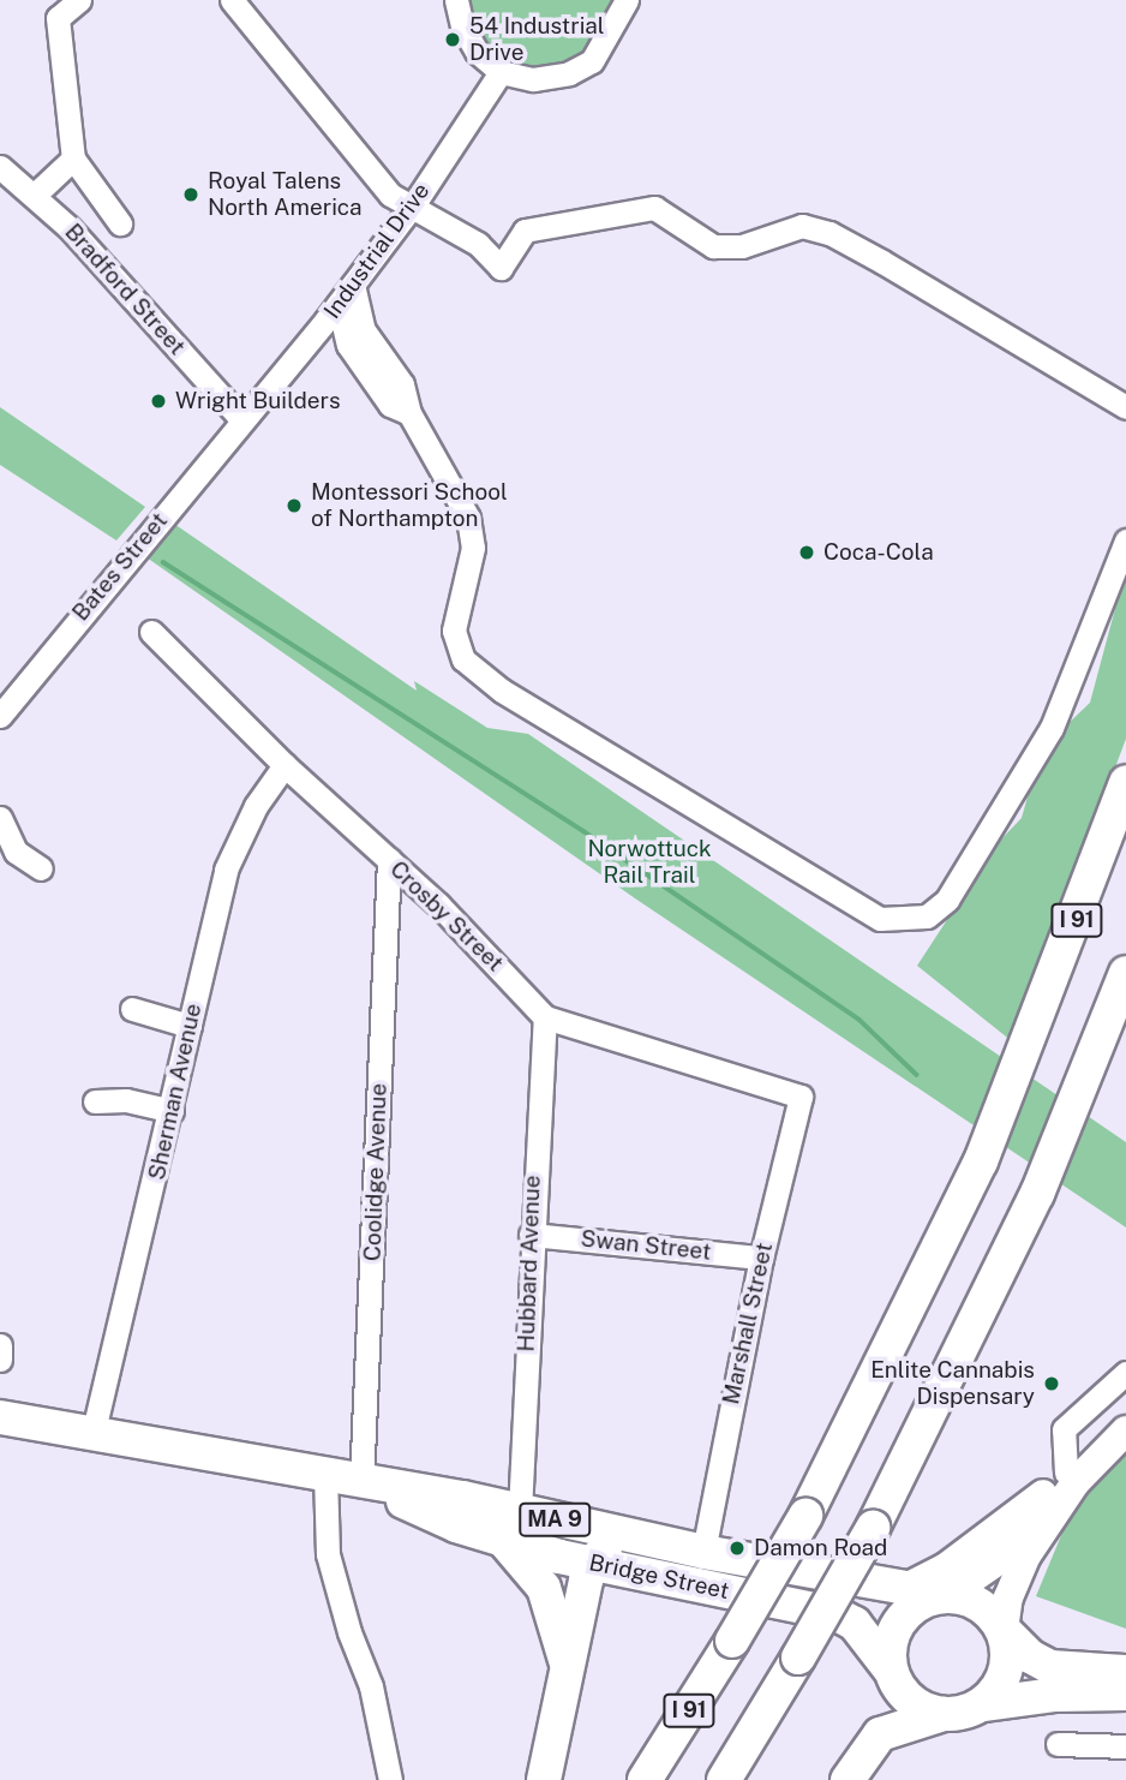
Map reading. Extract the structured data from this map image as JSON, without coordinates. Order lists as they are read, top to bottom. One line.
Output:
{"streets":{"highway":["I 91","MA 9","Bridge Street"],"street":["Industrial Drive","Bradford Street","Bates Street","Crosby Street","Sherman Avenue","Coolidge Avenue","Swan Street","Hubbard Avenue","Marshall Street"]},"crossings":[["Industrial Drive","Bradford Street"],["Industrial Drive","Bates Street"],["Bradford Street","Bates Street"],["Crosby Street","Sherman Avenue"],["Crosby Street","Coolidge Avenue"],["Crosby Street","Hubbard Avenue"],["Crosby Street","Marshall Street"],["Sherman Avenue","Bridge Street"],["Coolidge Avenue","Bridge Street"],["Swan Street","Hubbard Avenue"],["Swan Street","Marshall Street"],["Hubbard Avenue","Bridge Street"],["Marshall Street","Bridge Street"]],"parks":["Norwottuck Rail Trail"],"places":["54 Industrial Drive","Royal Talens North America","Wright Builders","Montessori School of Northampton","Coca-Cola","Enlite Cannabis Dispensary","Damon Road"]}
